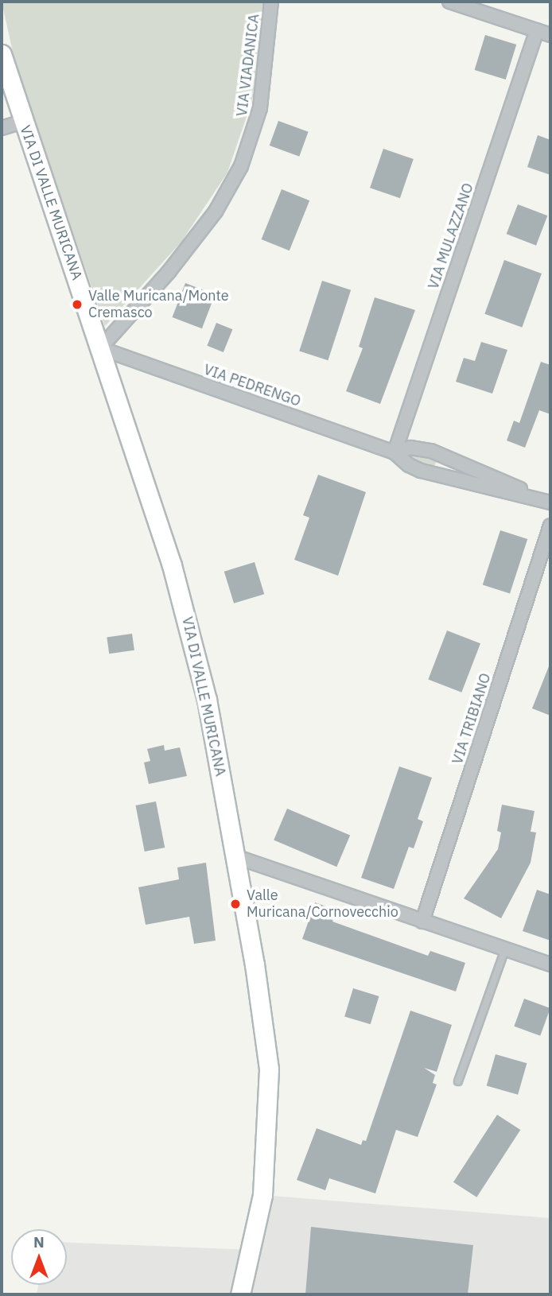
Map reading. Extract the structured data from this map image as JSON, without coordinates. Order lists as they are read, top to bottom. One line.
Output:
{"streets":{"street":["VIA VIADANICA","VIA DI VALLE MURICANA","VIA MULAZZANO","VIA PEDRENGO","VIA TRIBIANO"]},"crossings":[["VIA VIADANICA","VIA DI VALLE MURICANA"],["VIA VIADANICA","VIA PEDRENGO"],["VIA DI VALLE MURICANA","VIA PEDRENGO"],["VIA MULAZZANO","VIA PEDRENGO"]],"places":["Valle Muricana/Monte Cremasco","Valle Muricana/Cornovecchio"],"north":"top"}
